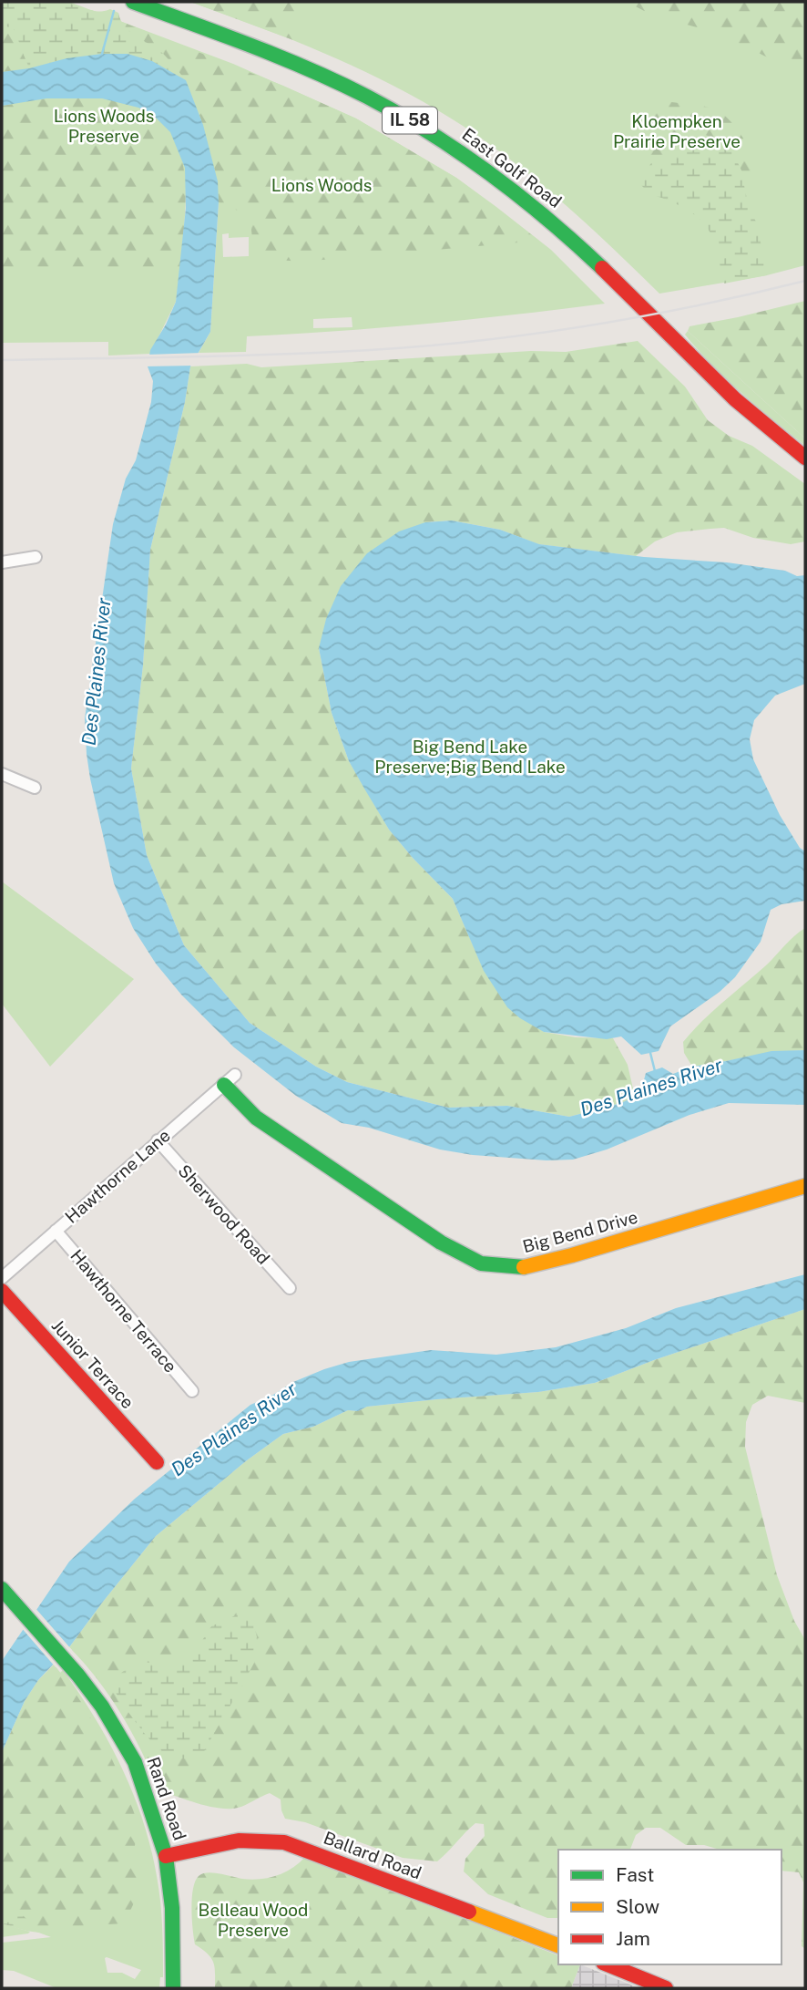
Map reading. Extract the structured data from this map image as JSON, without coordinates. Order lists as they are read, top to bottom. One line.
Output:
{"streets":{"street":["IL 58","East Golf Road","Hawthorne Lane","Sherwood Road","Big Bend Drive","Hawthorne Terrace","Junior Terrace","Rand Road","Ballard Road"]},"crossings":[["Hawthorne Lane","Sherwood Road"],["Hawthorne Lane","Big Bend Drive"],["Hawthorne Lane","Hawthorne Terrace"],["Rand Road","Ballard Road"]],"water":["Des Plaines River"],"parks":["Lions Woods Preserve","Kloempken Prairie Preserve","Lions Woods","Big Bend Lake Preserve;Big Bend Lake","Belleau Wood Preserve"],"legend":["Fast","Slow","Jam"]}
